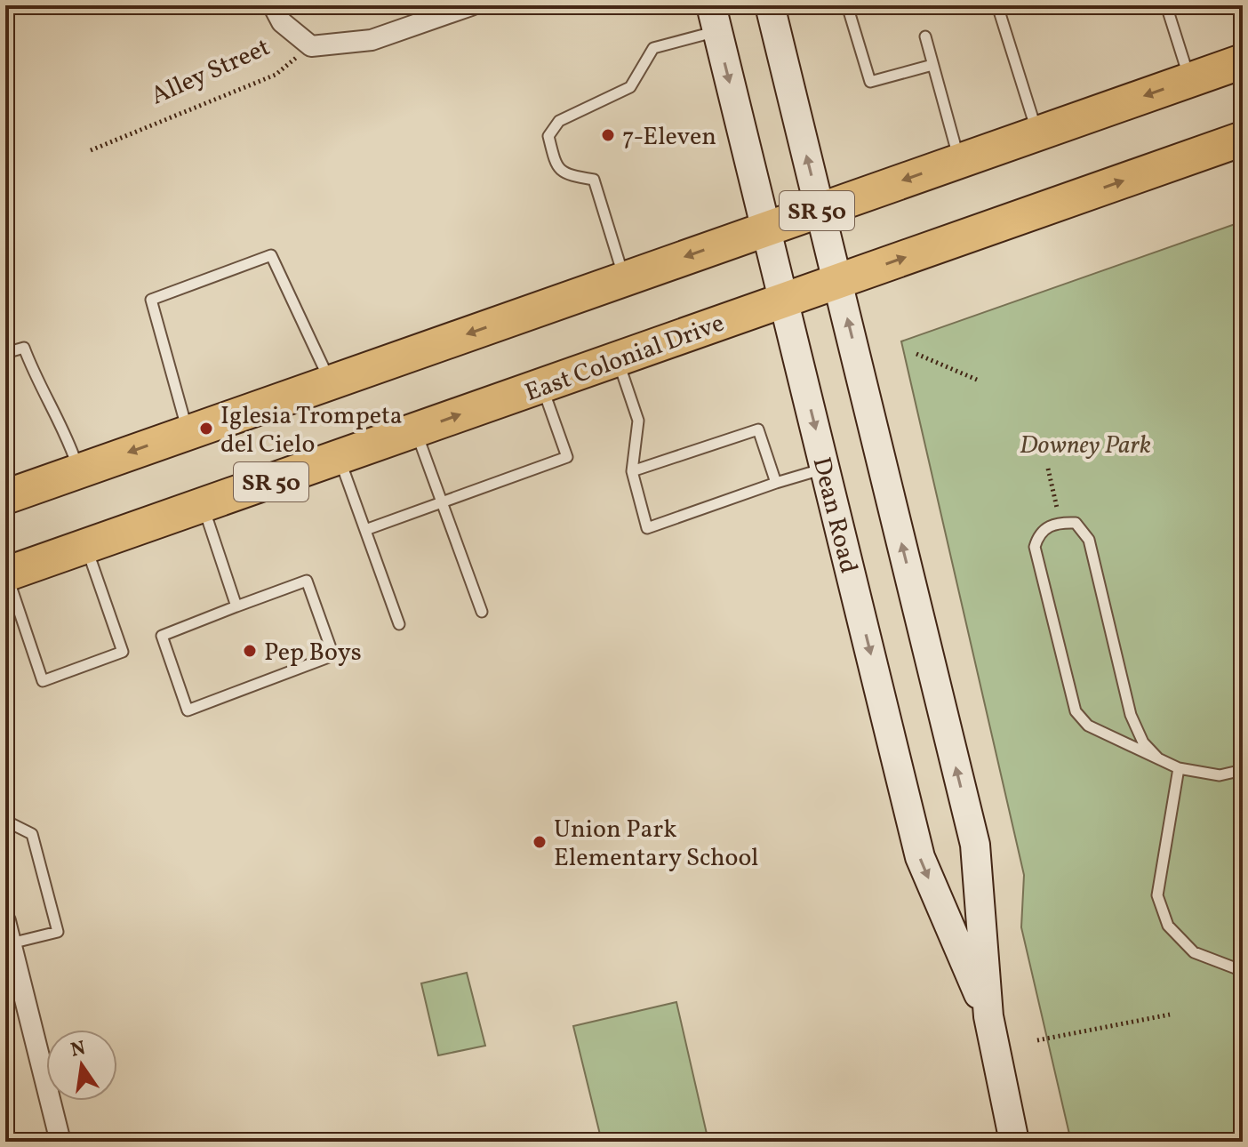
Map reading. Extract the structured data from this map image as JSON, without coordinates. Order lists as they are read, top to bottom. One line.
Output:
{"streets":{"highway":["SR 50","East Colonial Drive"],"main road":["Dean Road"],"path":["Alley Street"]},"crossings":[["SR 50","Dean Road"],["East Colonial Drive","Dean Road"]],"parks":["Downey Park"],"places":["7-Eleven","Iglesia Trompeta del Cielo","Pep Boys","Union Park Elementary School"],"north":"top"}
